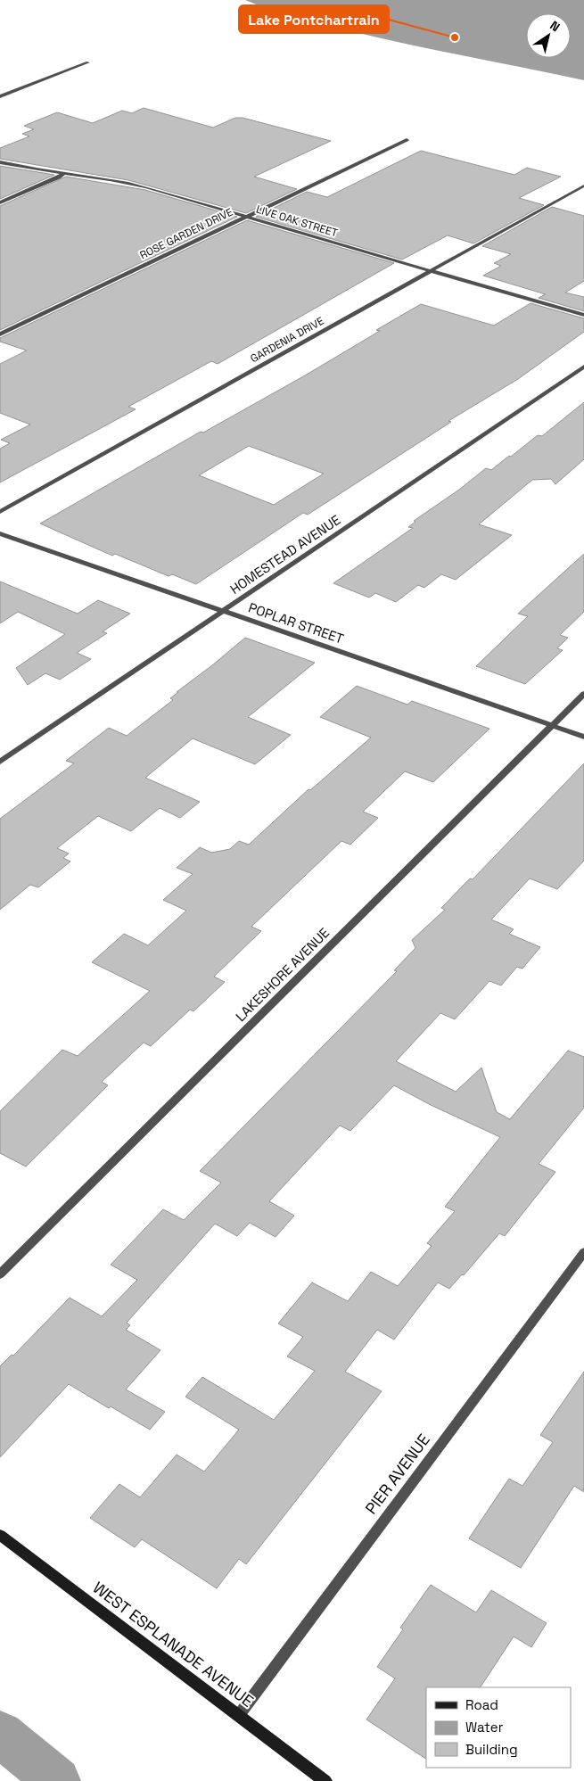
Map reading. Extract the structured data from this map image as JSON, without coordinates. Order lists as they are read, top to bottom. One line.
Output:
{"streets":{"main road":["WEST ESPLANADE AVENUE"],"street":["LIVE OAK STREET","ROSE GARDEN DRIVE","GARDENIA DRIVE","HOMESTEAD AVENUE","POPLAR STREET","LAKESHORE AVENUE","PIER AVENUE"]},"crossings":[["LIVE OAK STREET","ROSE GARDEN DRIVE"],["LIVE OAK STREET","GARDENIA DRIVE"],["HOMESTEAD AVENUE","POPLAR STREET"],["POPLAR STREET","LAKESHORE AVENUE"],["PIER AVENUE","WEST ESPLANADE AVENUE"]],"places":["Lake Pontchartrain"],"legend":["Road","Water","Building"],"north":"top right"}
